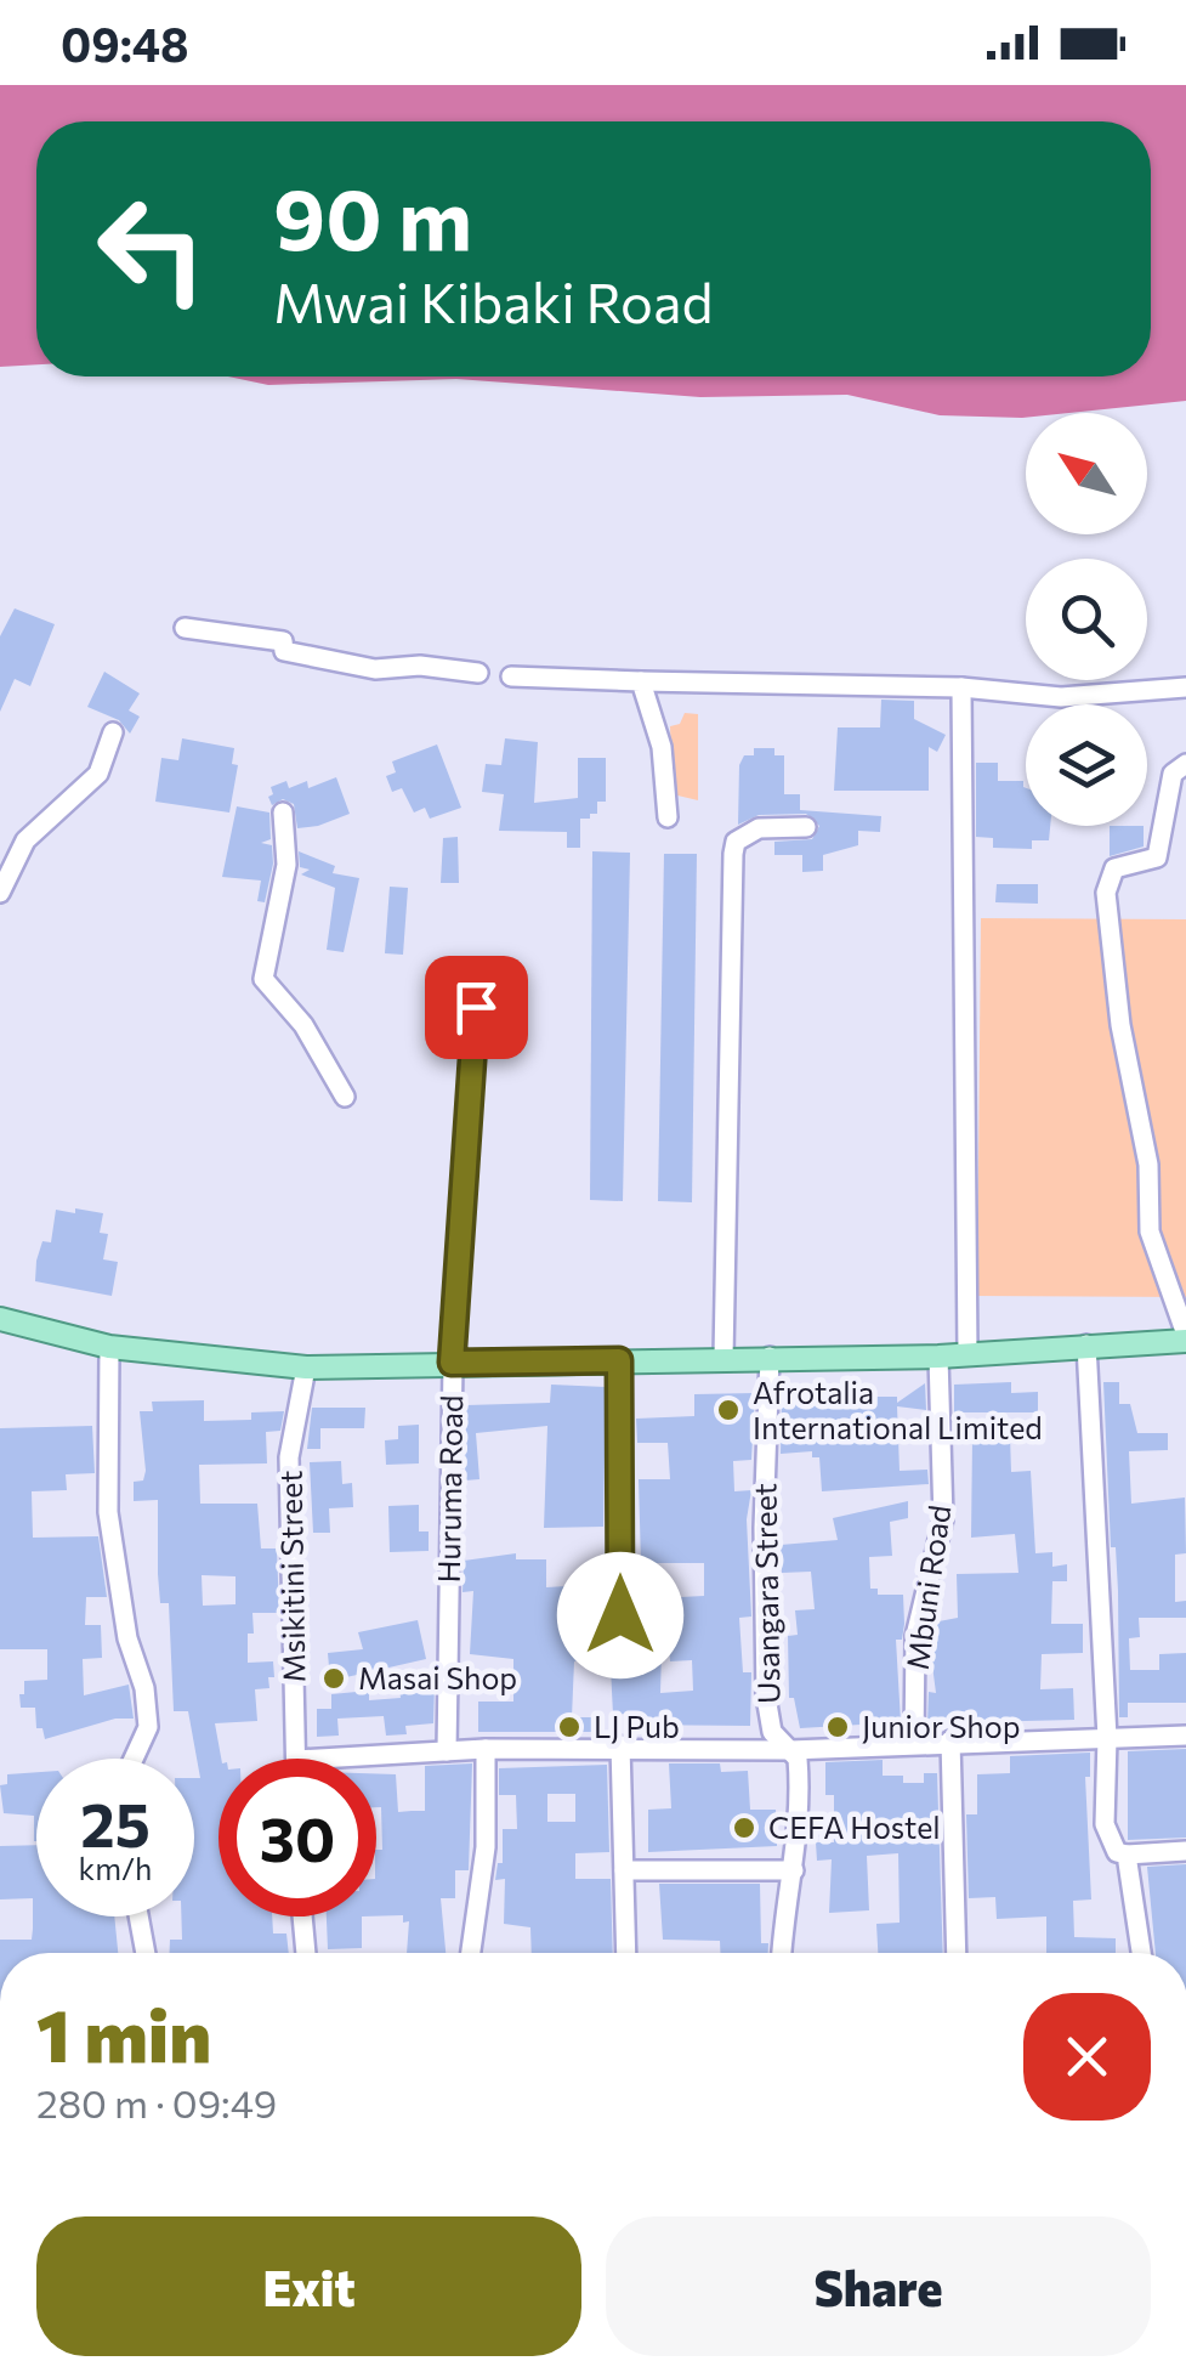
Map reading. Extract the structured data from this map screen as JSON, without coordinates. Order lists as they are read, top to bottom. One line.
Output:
{"streets":{"street":["Huruma Road","Msikitini Street","Mbuni Road","Usangara Street"]},"places":["Afrotalia International Limited","Masai Shop","LJ Pub","Junior Shop","CEFA Hostel"],"north":"top left","page":{"status":"09:48","turn":["90 m","Mwai Kibaki Road"],"speed":"25 km/h","limit":"30","heading":["1 min","280 m · 09:49"],"buttons":["Exit","Share"]}}
